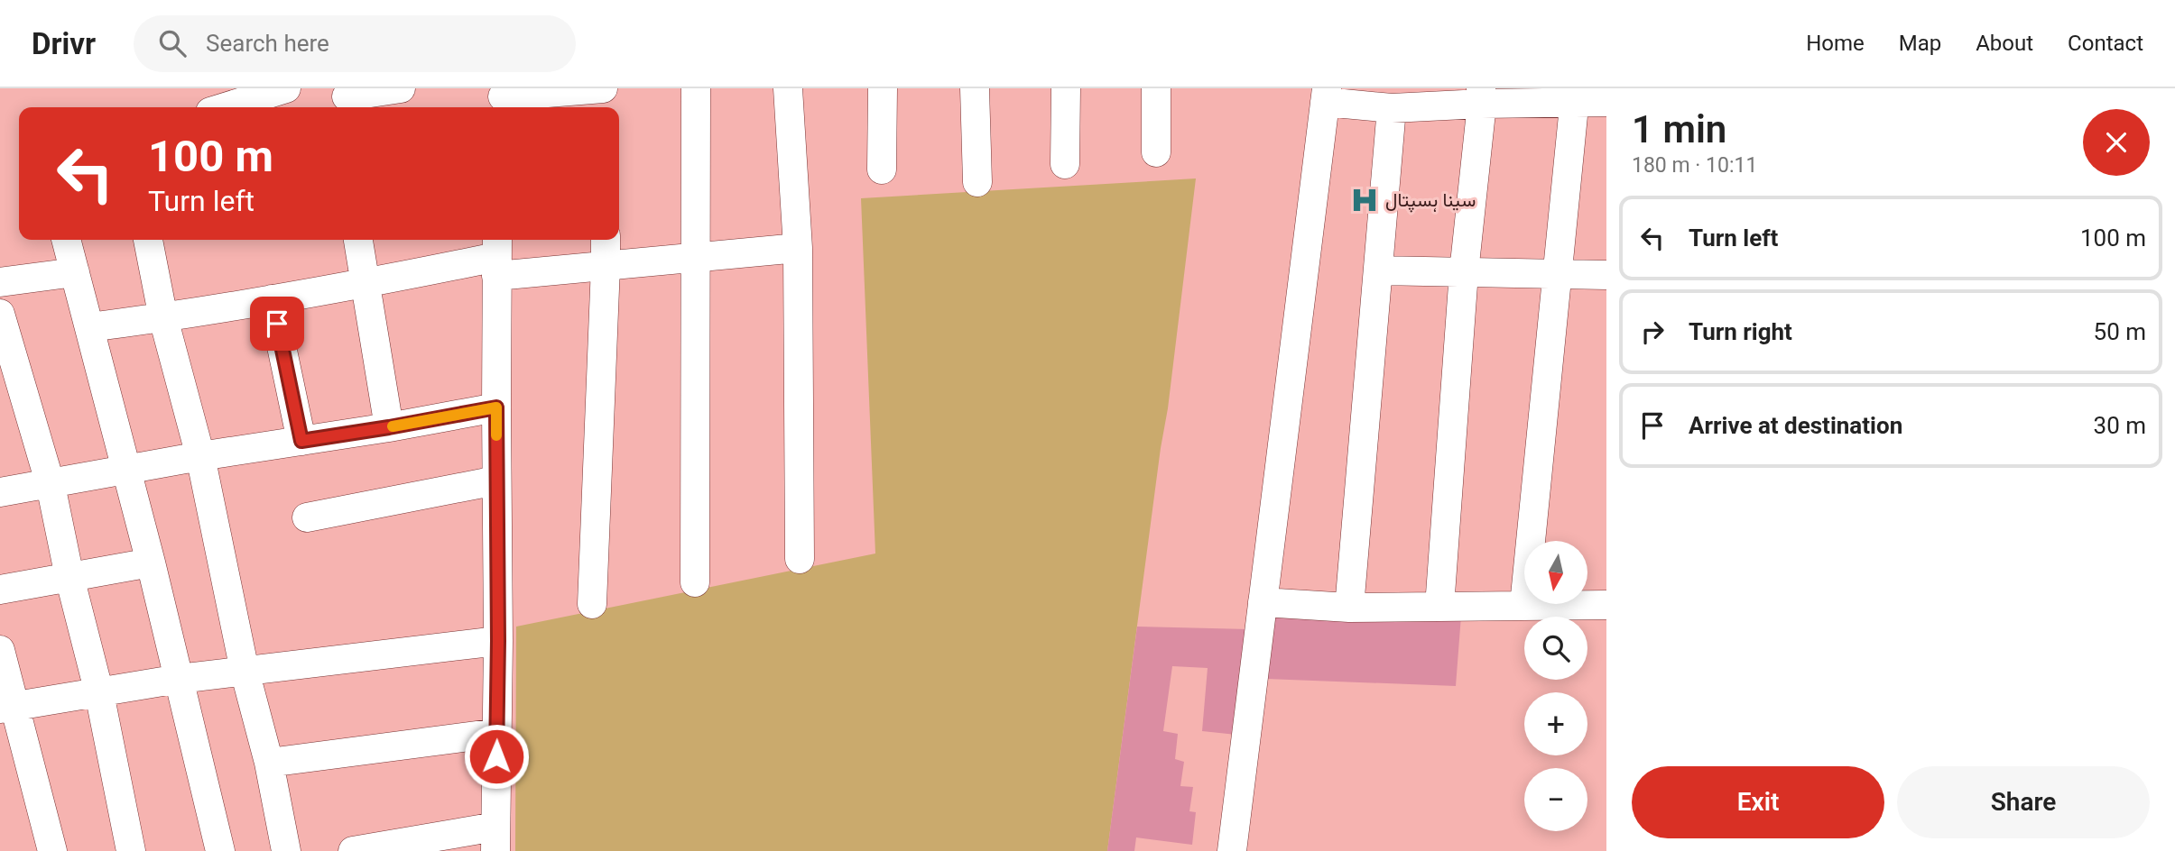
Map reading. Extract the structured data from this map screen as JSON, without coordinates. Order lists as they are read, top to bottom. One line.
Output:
{"places":{"hospital":["سینا ہسپتال"]},"north":"bottom","page":{"header":"Drivr","search":"Search here","nav":["Home","Map","About","Contact"],"heading":["1 min","180 m · 10:11"],"turn":["100 m","Turn left"],"list":[{"name":"Turn left","value":"100 m"},{"name":"Turn right","value":"50 m"},{"name":"Arrive at destination","value":"30 m"}],"map_buttons":["+","−"],"buttons":["Exit","Share"]}}
